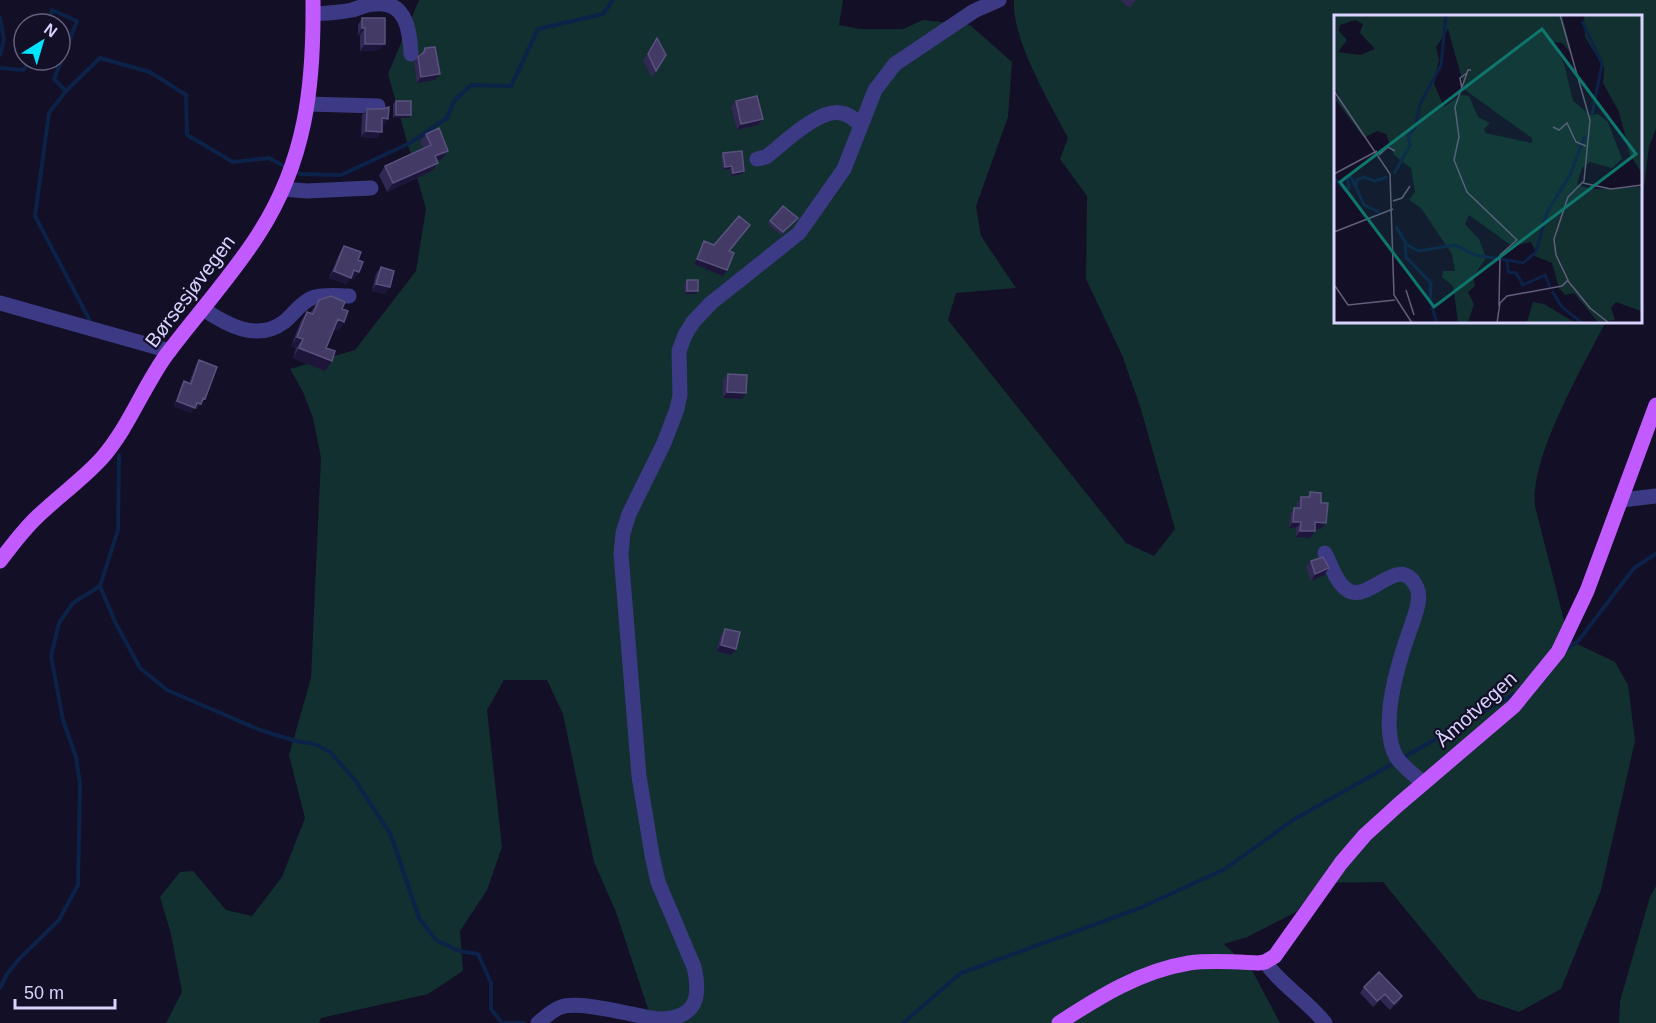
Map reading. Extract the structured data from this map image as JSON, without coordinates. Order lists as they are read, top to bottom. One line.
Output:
{"streets":{"main road":["Børsesjøvegen","Åmotvegen"]},"scale_bar":"50 m","north":"top right"}
